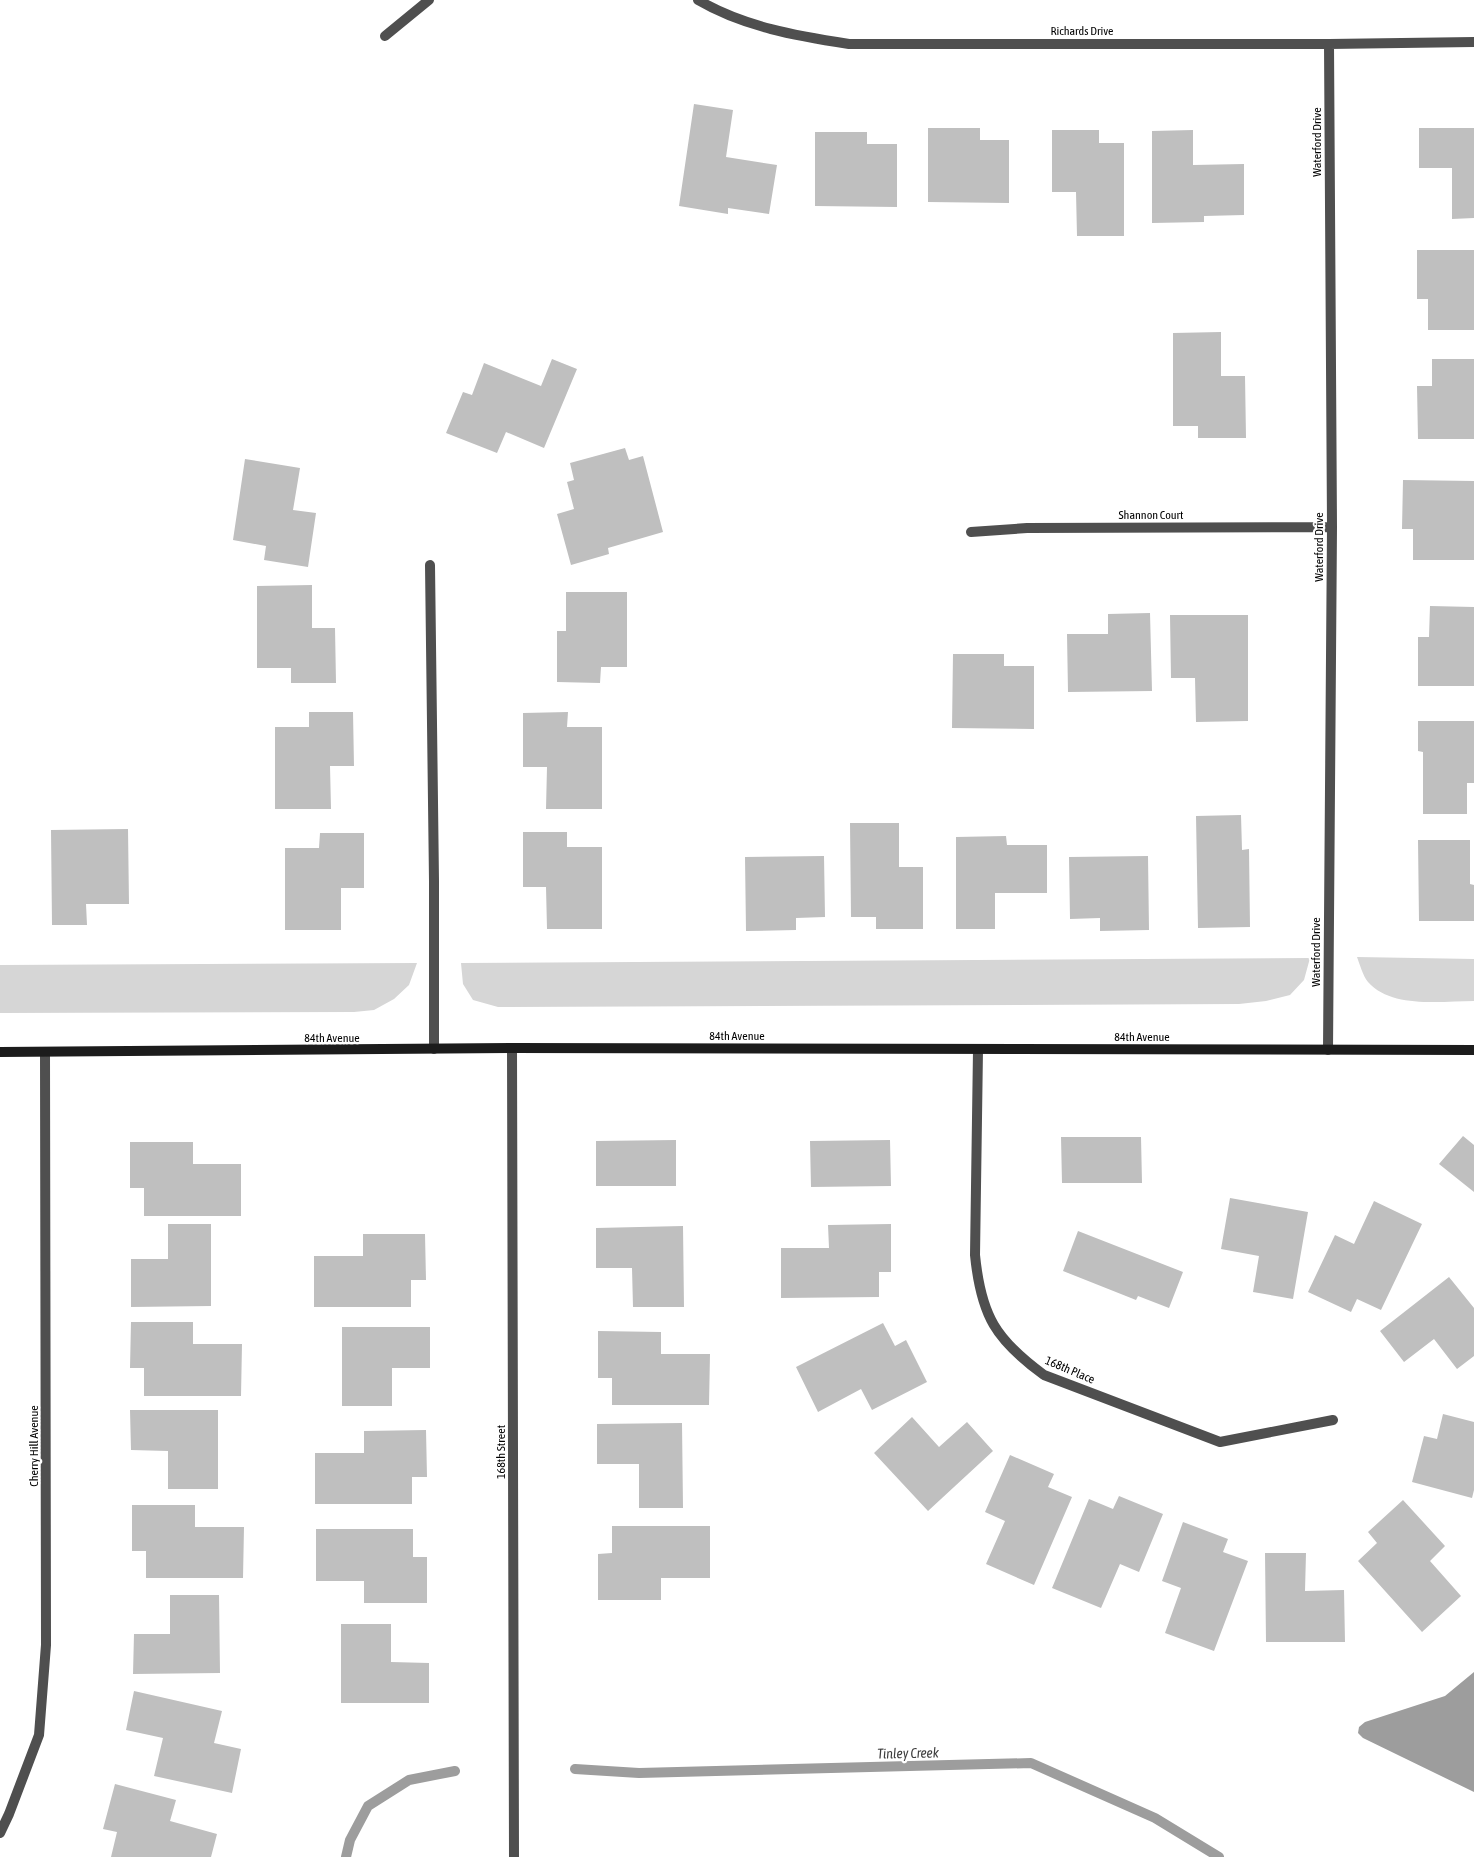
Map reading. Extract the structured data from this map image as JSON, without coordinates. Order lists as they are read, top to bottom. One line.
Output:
{"streets":{"street":["Richards Drive","Waterford Drive","Shannon Court","84th Avenue","168th Place","Cherry Hill Avenue","168th Street"]},"crossings":[["Richards Drive","Waterford Drive"],["Waterford Drive","Shannon Court"],["Waterford Drive","84th Avenue"],["84th Avenue","168th Place"],["84th Avenue","Cherry Hill Avenue"],["84th Avenue","168th Street"]],"water":["Tinley Creek"]}
